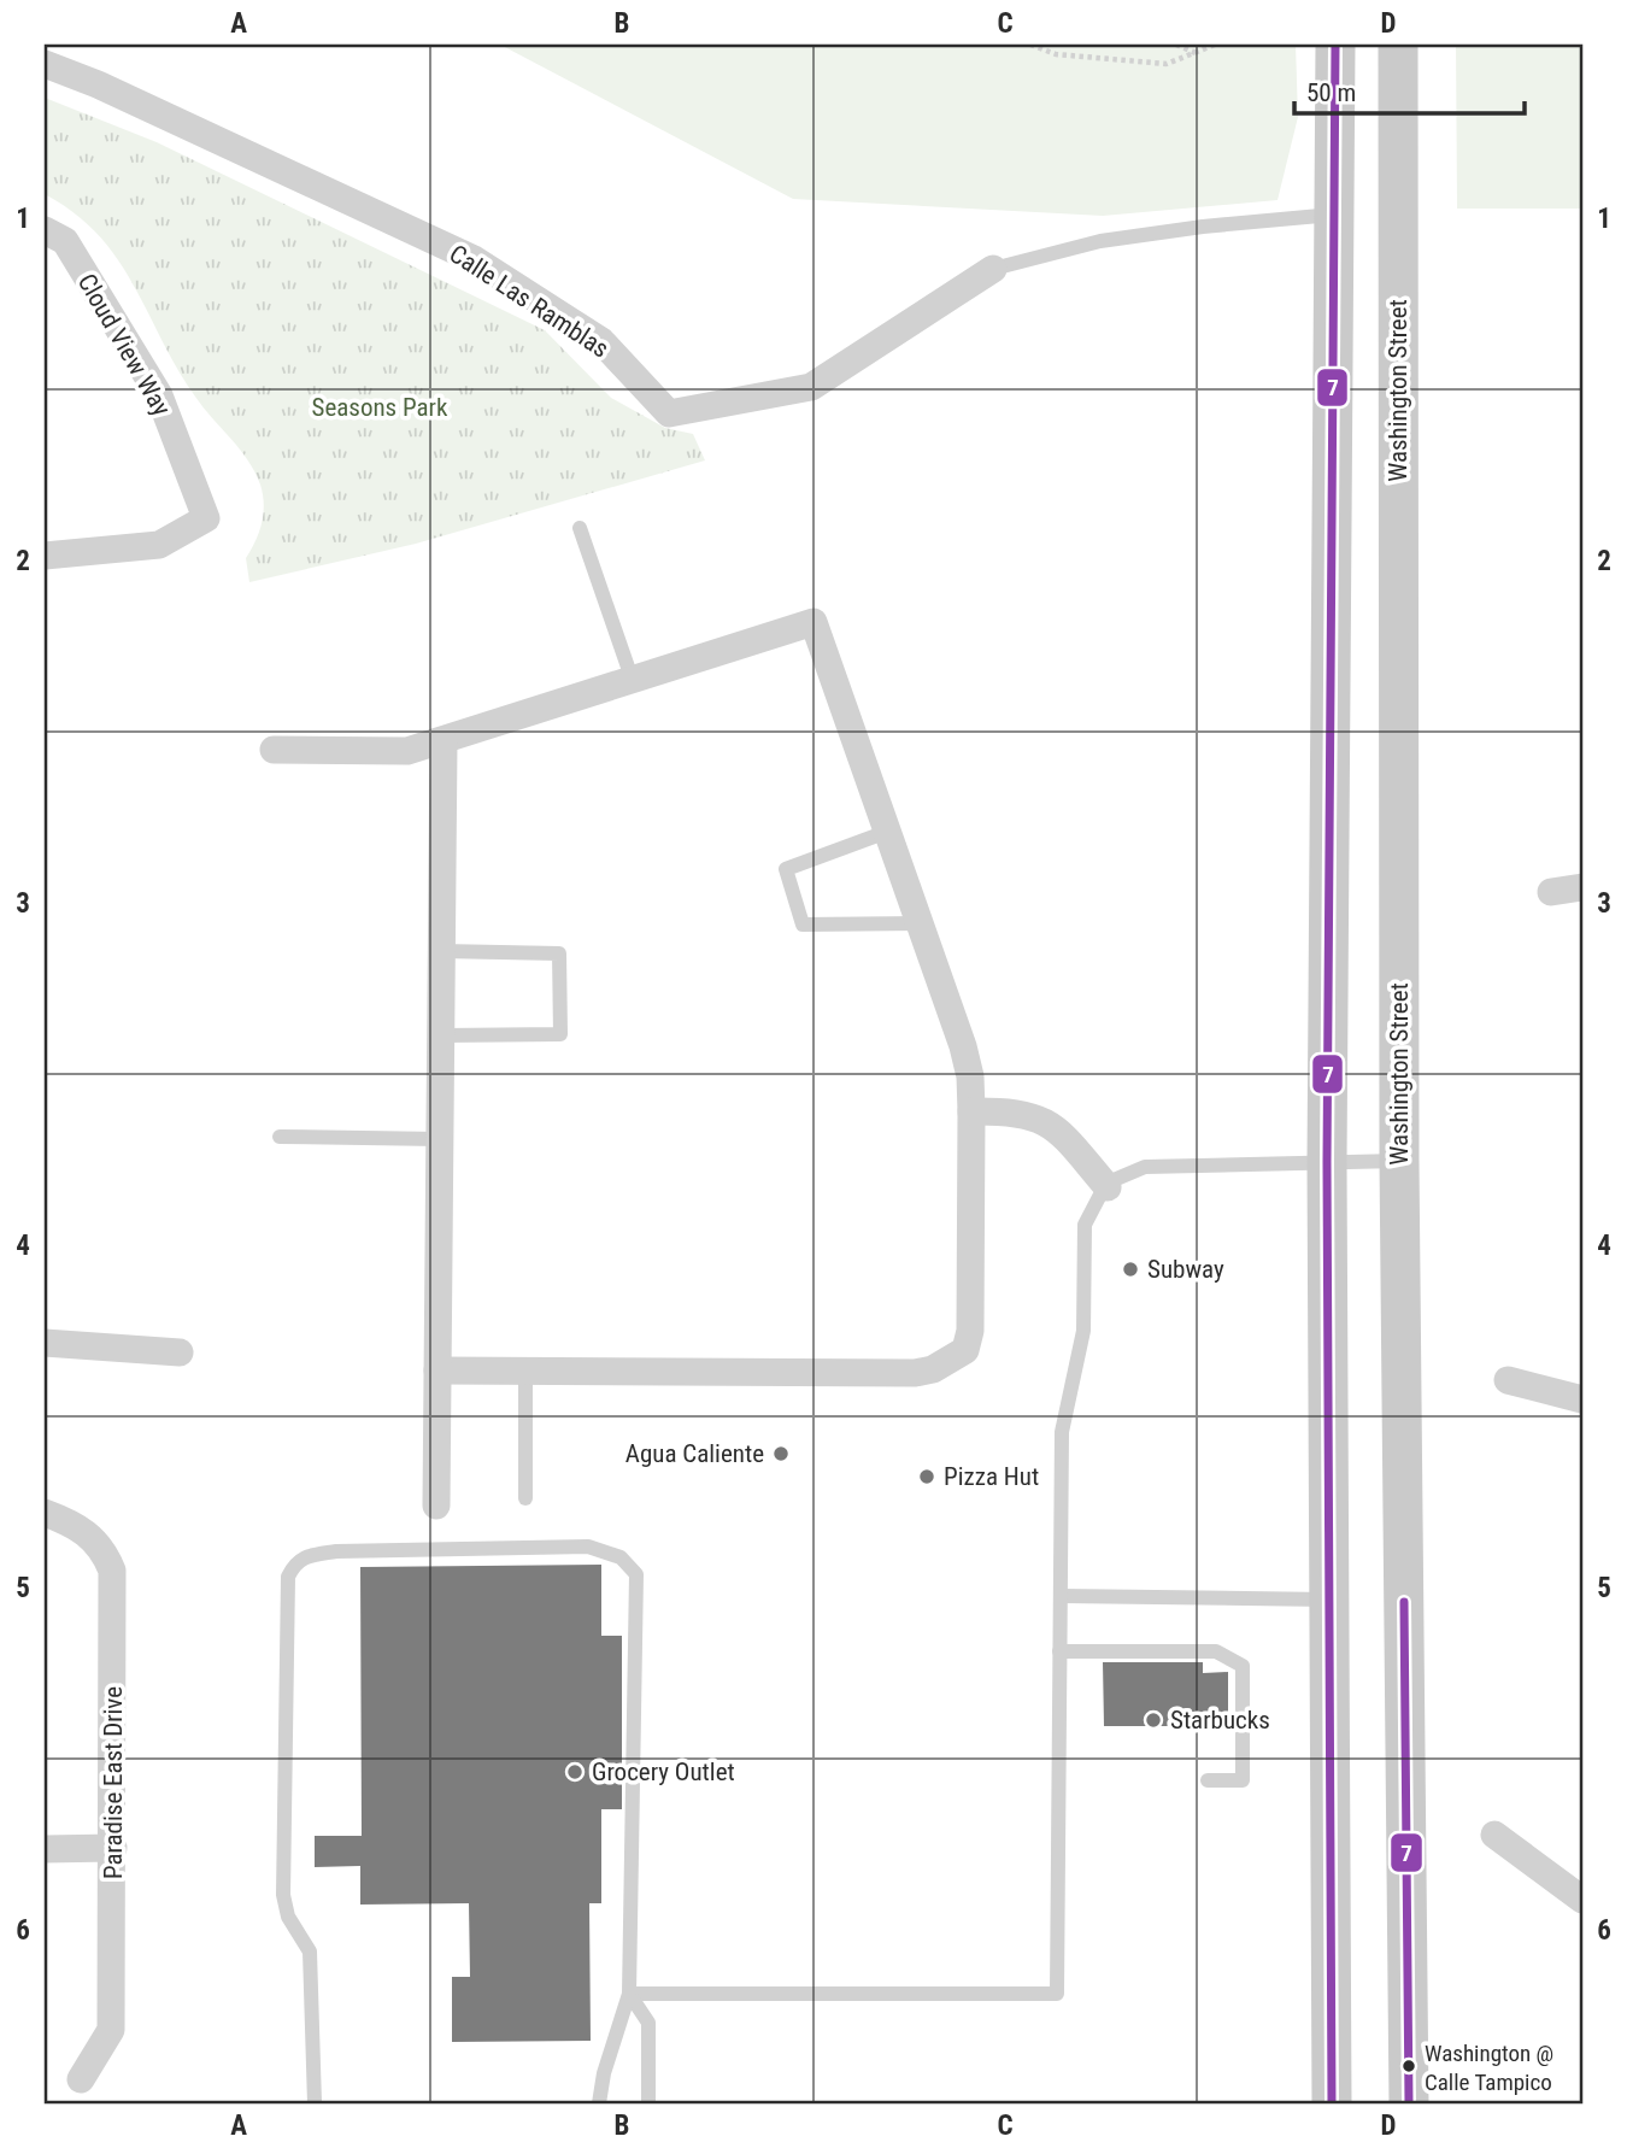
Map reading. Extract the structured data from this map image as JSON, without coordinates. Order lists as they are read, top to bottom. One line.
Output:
{"streets":{"main road":["Washington Street"],"street":["Calle Las Ramblas","Cloud View Way","Paradise East Drive"]},"parks":["Seasons Park"],"places":["Subway","Agua Caliente","Pizza Hut","Starbucks","Grocery Outlet","Washington @ Calle Tampico"],"lines":["transit line 7"],"scale_bar":"50 m","grid":{"columns":["A","B","C","D"],"rows":["1","2","3","4","5","6"]}}
